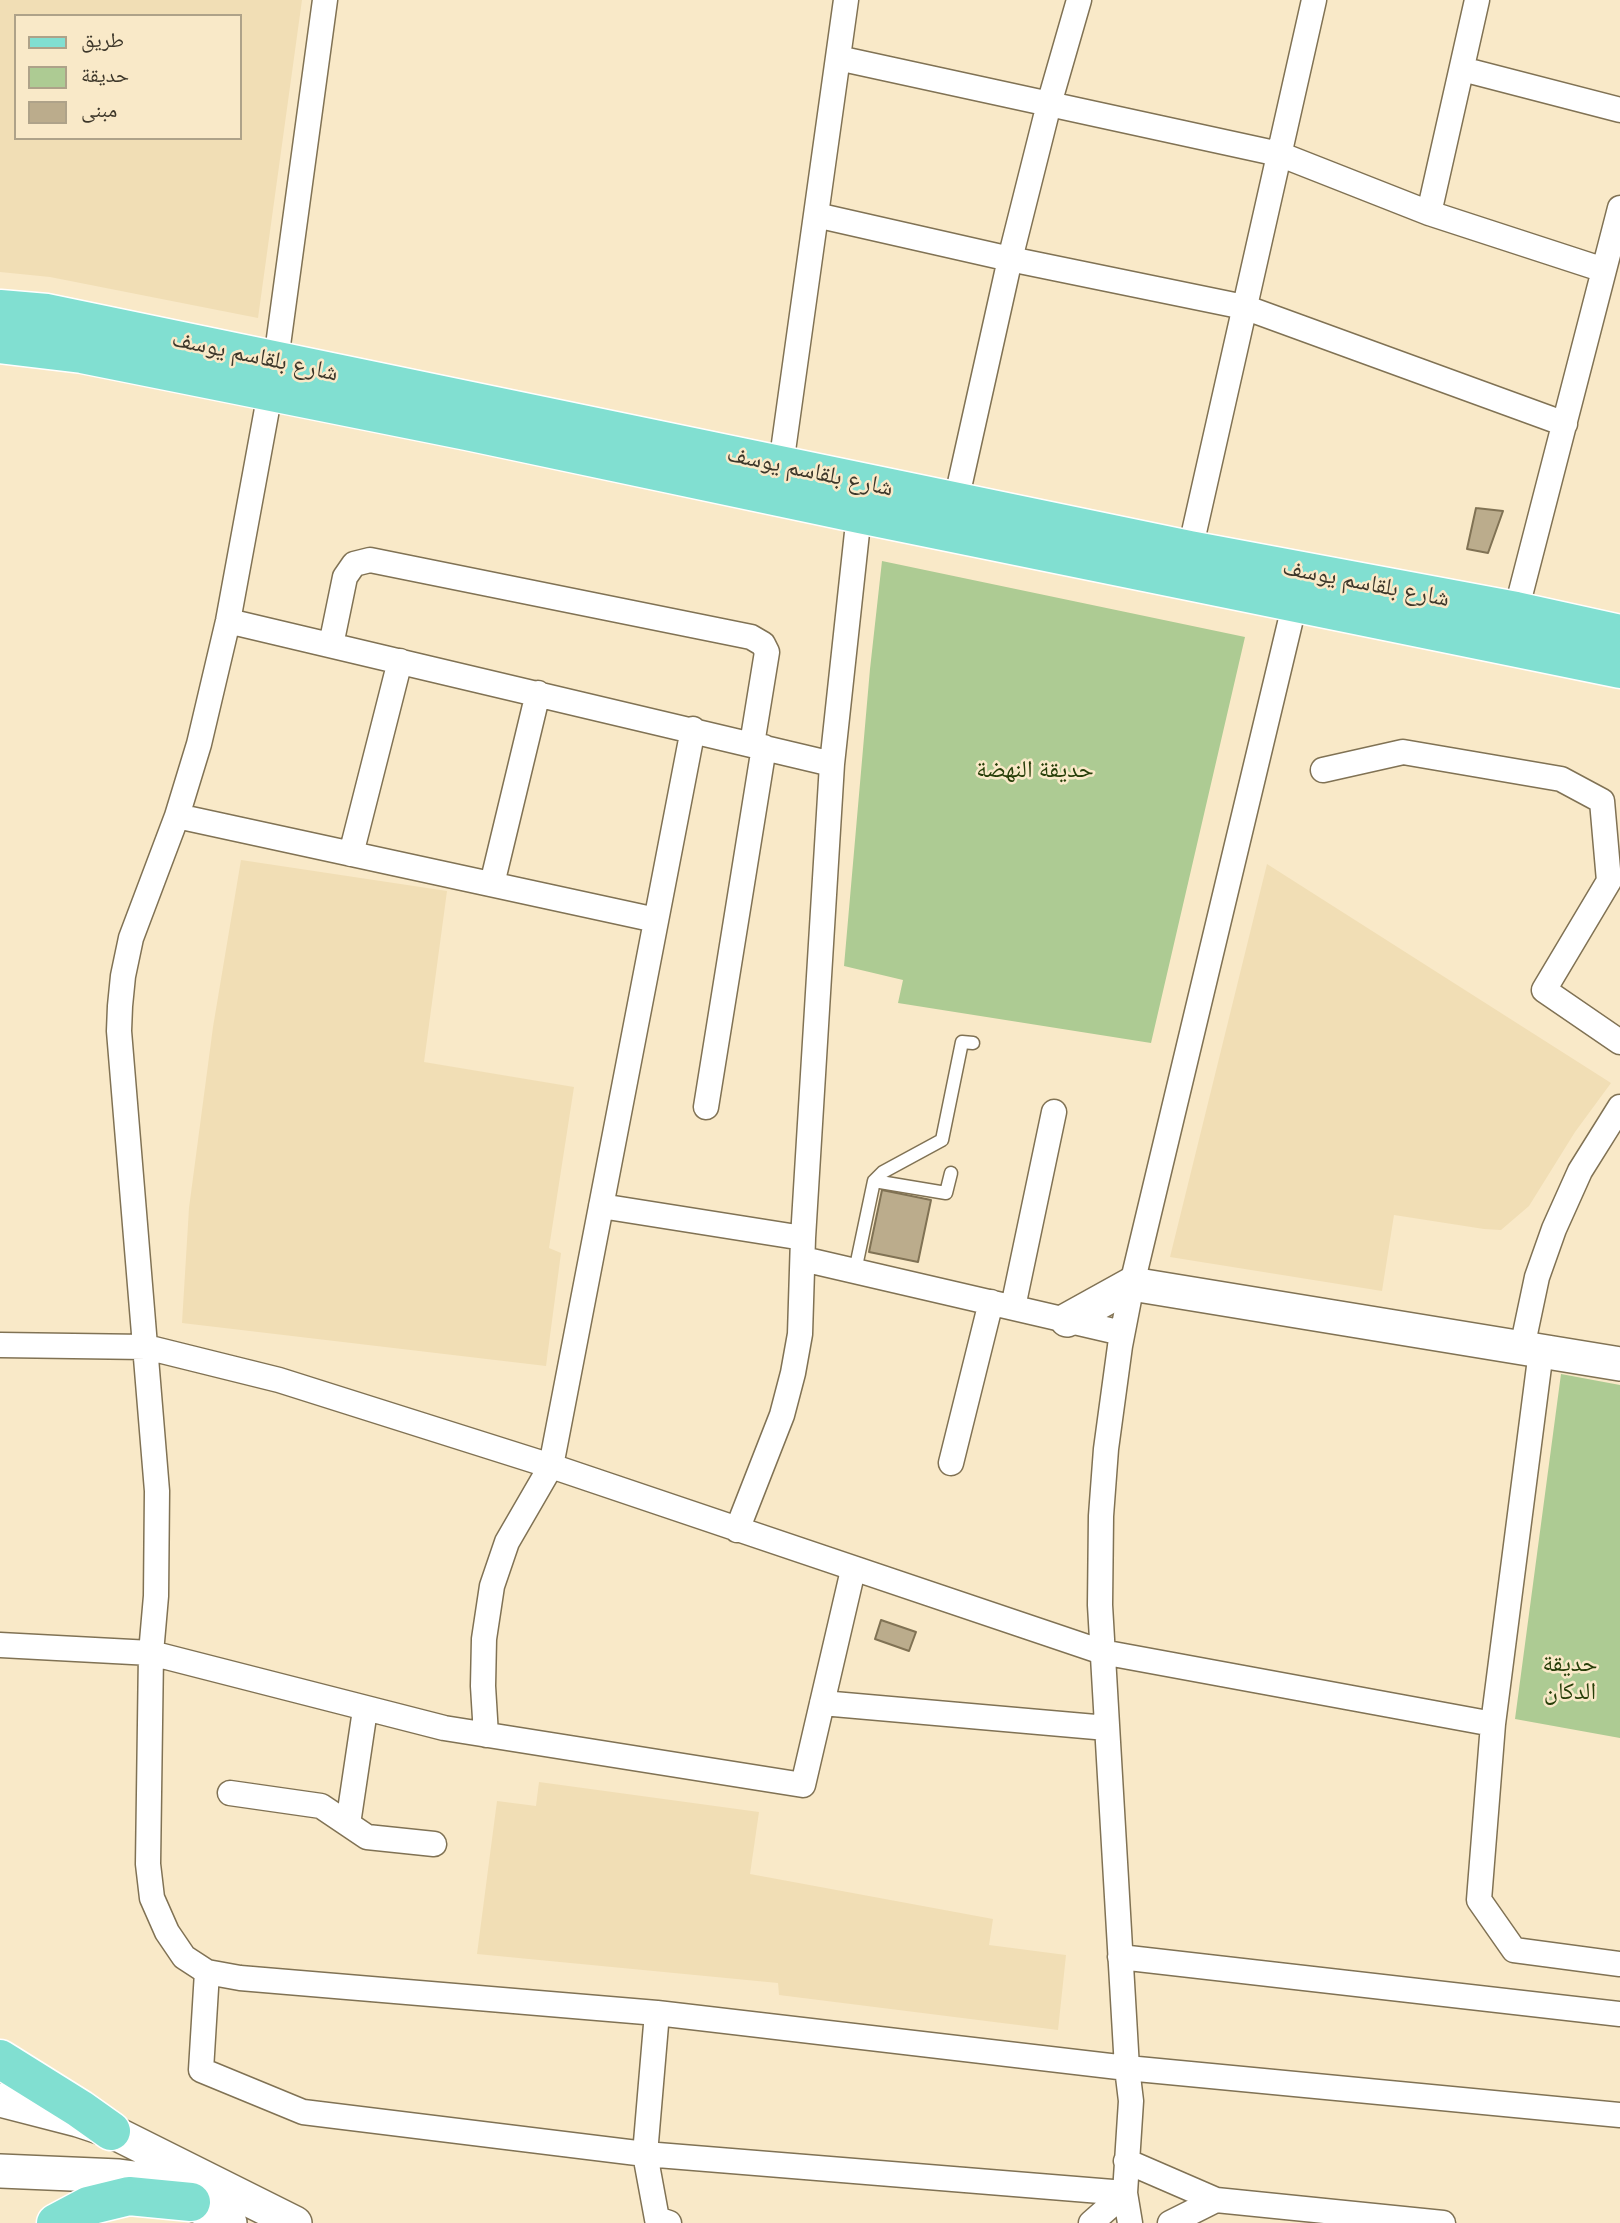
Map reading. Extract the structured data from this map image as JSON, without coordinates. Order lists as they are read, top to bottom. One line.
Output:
{"streets":{"main road":["شارع بلقاسم يوسف"]},"parks":["حديقة النهضة","حديقة الدكان"],"legend":["طريق","حديقة","مبنى"]}
